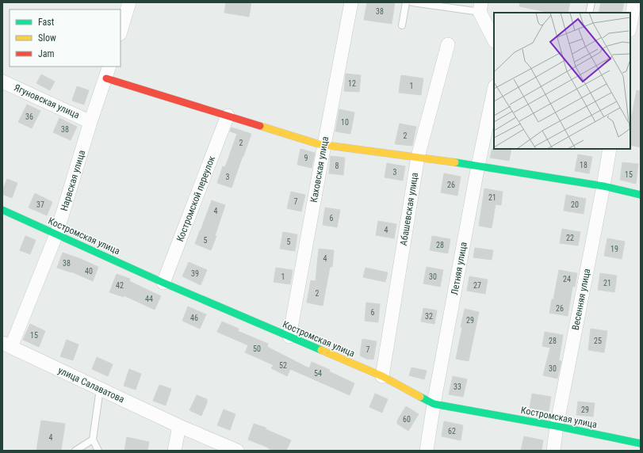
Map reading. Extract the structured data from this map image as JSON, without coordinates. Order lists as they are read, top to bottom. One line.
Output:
{"streets":{"street":["Ягуновская улица","Каховская улица","Нарвская улица","Костромской переулок","Абашевская улица","Костромская улица","Летняя улица","Весенняя улица","улица Салаватова"]},"crossings":[["Ягуновская улица","Нарвская улица"],["Каховская улица","Костромская улица"],["Нарвская улица","Костромская улица"],["Нарвская улица","улица Салаватова"],["Костромской переулок","Костромская улица"],["Абашевская улица","Костромская улица"],["Костромская улица","Летняя улица"],["Костромская улица","Весенняя улица"]],"house_numbers":["38","12","1","36","10","38","2","2","9","18","8","3","15","3","26","21","7","37","20","4","6","4","22","5","5","28","19","4","38","40","39","1","30","24","21","42","27","2","44","26","6","32","46","29","15","28","25","50","7","52","30","54","33","29","60","62","4"],"legend":["Fast","Slow","Jam"]}
